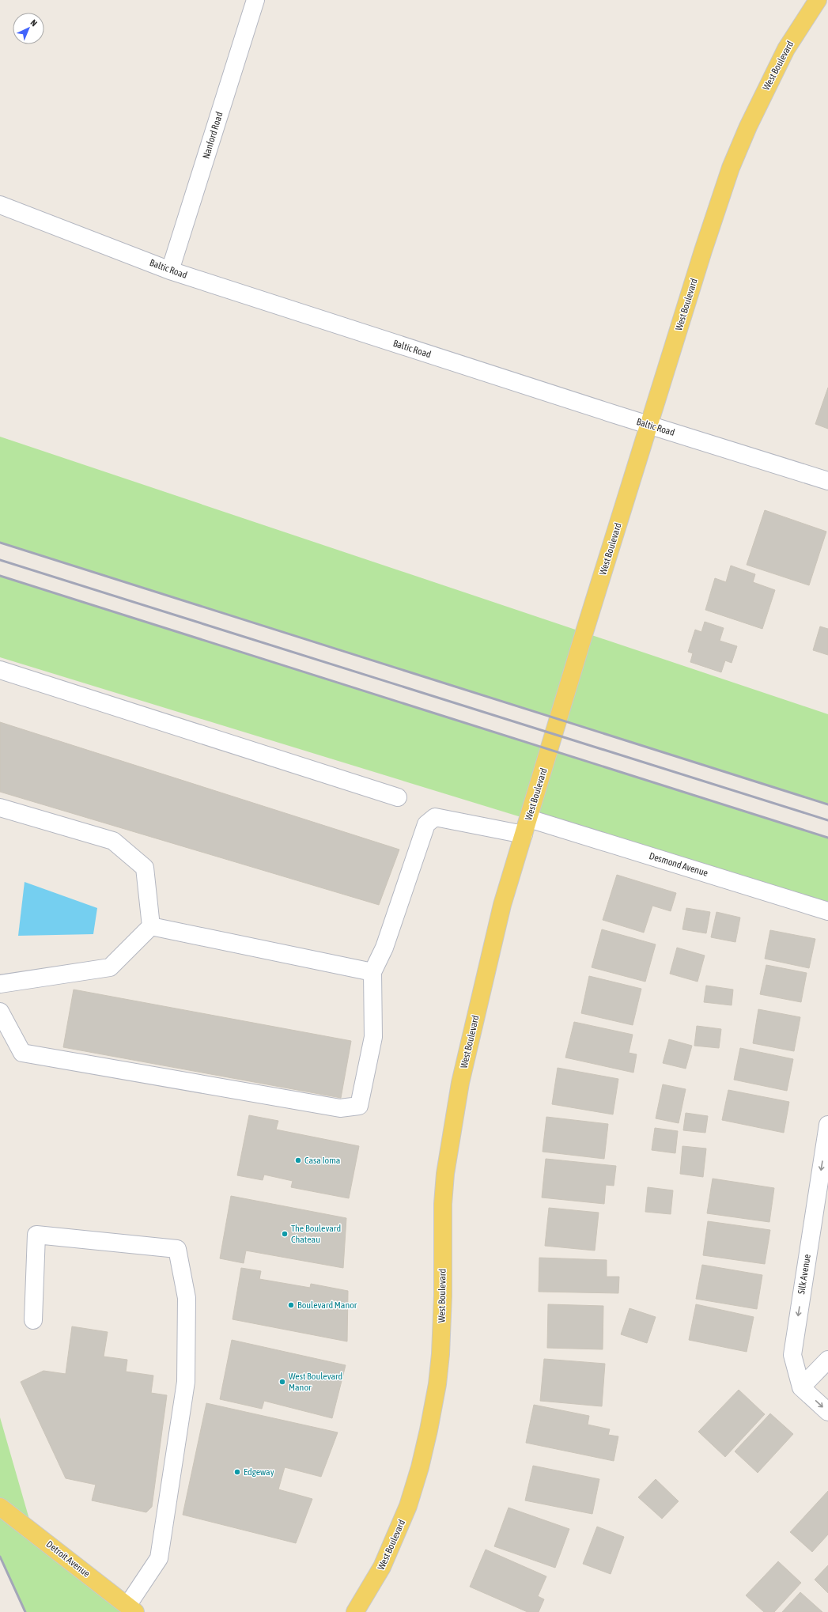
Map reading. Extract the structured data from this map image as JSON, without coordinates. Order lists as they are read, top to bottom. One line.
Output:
{"streets":{"main road":["West Boulevard","Detroit Avenue"],"street":["Nanford Road","Baltic Road","Desmond Avenue","Silk Avenue"]},"crossings":[["West Boulevard","Baltic Road"],["West Boulevard","Desmond Avenue"],["Nanford Road","Baltic Road"]],"one_way":["Silk Avenue"],"places":["Casa Ioma","The Boulevard Chateau","Boulevard Manor","West Boulevard Manor","Edgeway"],"north":"top right"}
